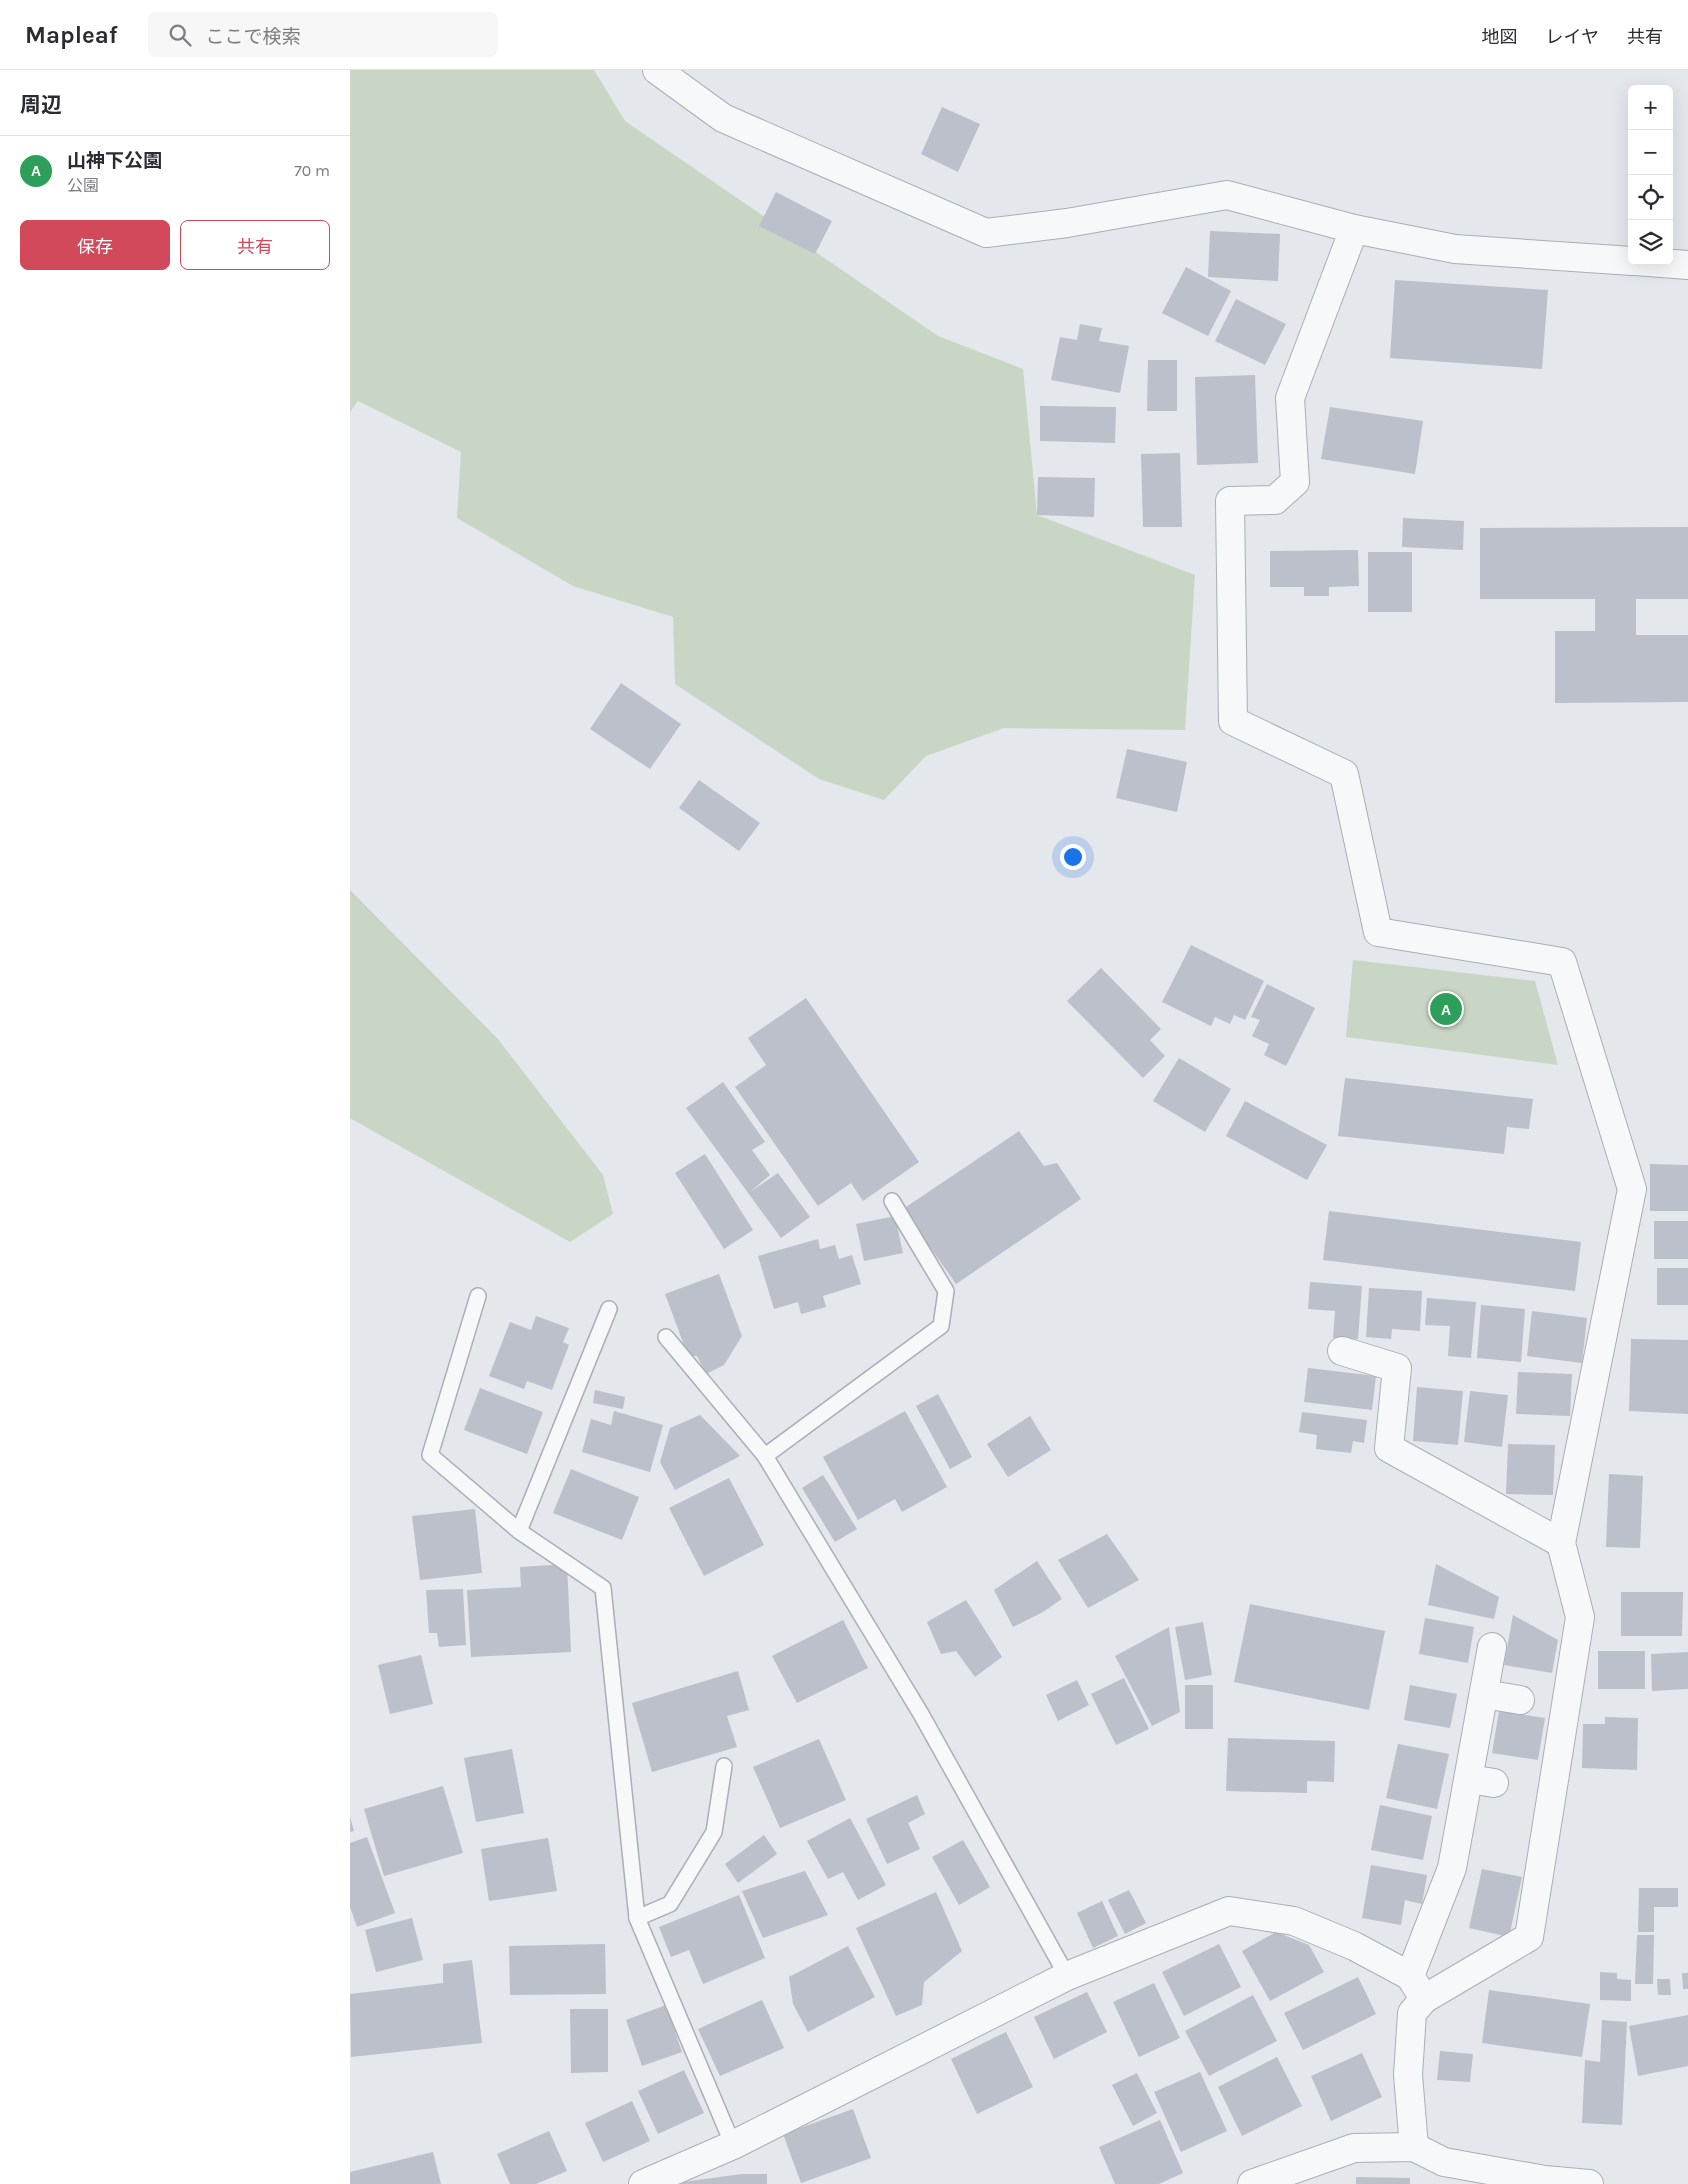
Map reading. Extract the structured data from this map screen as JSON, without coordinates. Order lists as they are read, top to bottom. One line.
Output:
{"page":{"header":"Mapleaf","search":"ここで検索","nav":["地図","レイヤ","共有"],"heading":"周辺","map_buttons":["+","−"],"list":[{"mark":"A","name":"山神下公園","note":"公園","value":"70 m"}],"buttons":["保存","共有"],"pins":"A"}}
